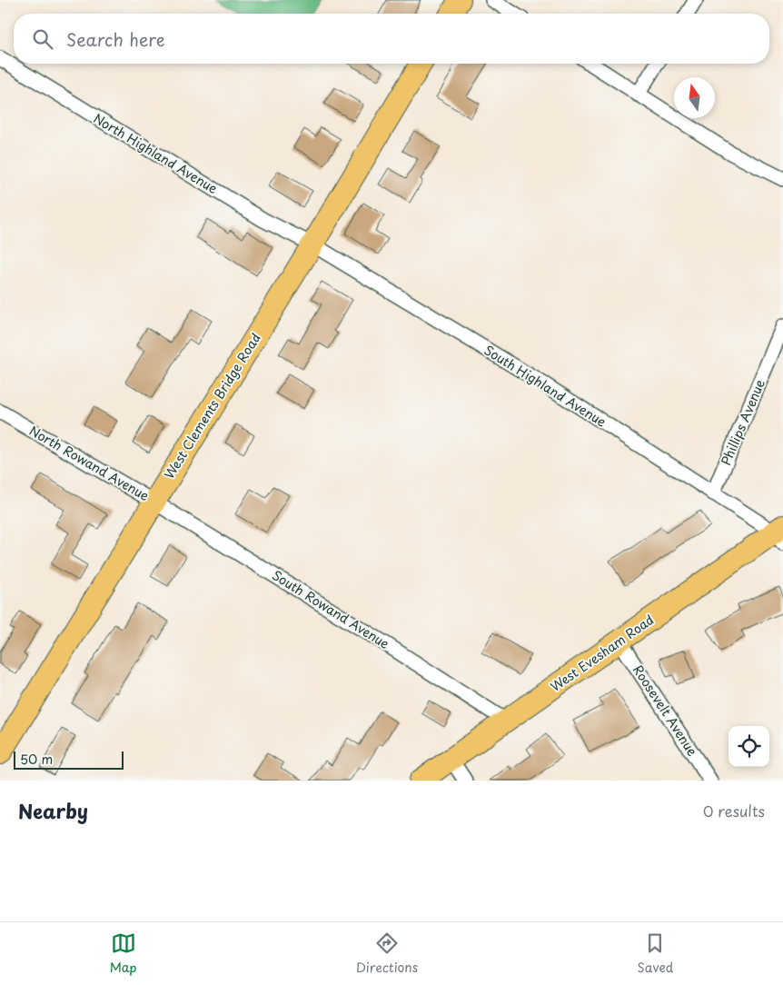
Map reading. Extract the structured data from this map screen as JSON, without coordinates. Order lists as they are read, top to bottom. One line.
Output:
{"streets":{"main road":["West Clements Bridge Road","West Evesham Road"],"street":["North Highland Avenue","South Highland Avenue","Phillips Avenue","North Rowand Avenue","South Rowand Avenue","Roosevelt Avenue"]},"crossings":[["North Highland Avenue","South Highland Avenue"],["North Highland Avenue","West Clements Bridge Road"],["South Highland Avenue","West Clements Bridge Road"],["South Highland Avenue","Phillips Avenue"],["South Highland Avenue","West Evesham Road"],["West Clements Bridge Road","North Rowand Avenue"],["West Clements Bridge Road","South Rowand Avenue"],["North Rowand Avenue","South Rowand Avenue"],["South Rowand Avenue","West Evesham Road"],["West Evesham Road","Roosevelt Avenue"]],"scale_bar":"50 m","north":"top","page":{"search":"Search here","scale":"50 m","heading":["Nearby","0 results"],"nav":["Map","Directions","Saved"]}}
